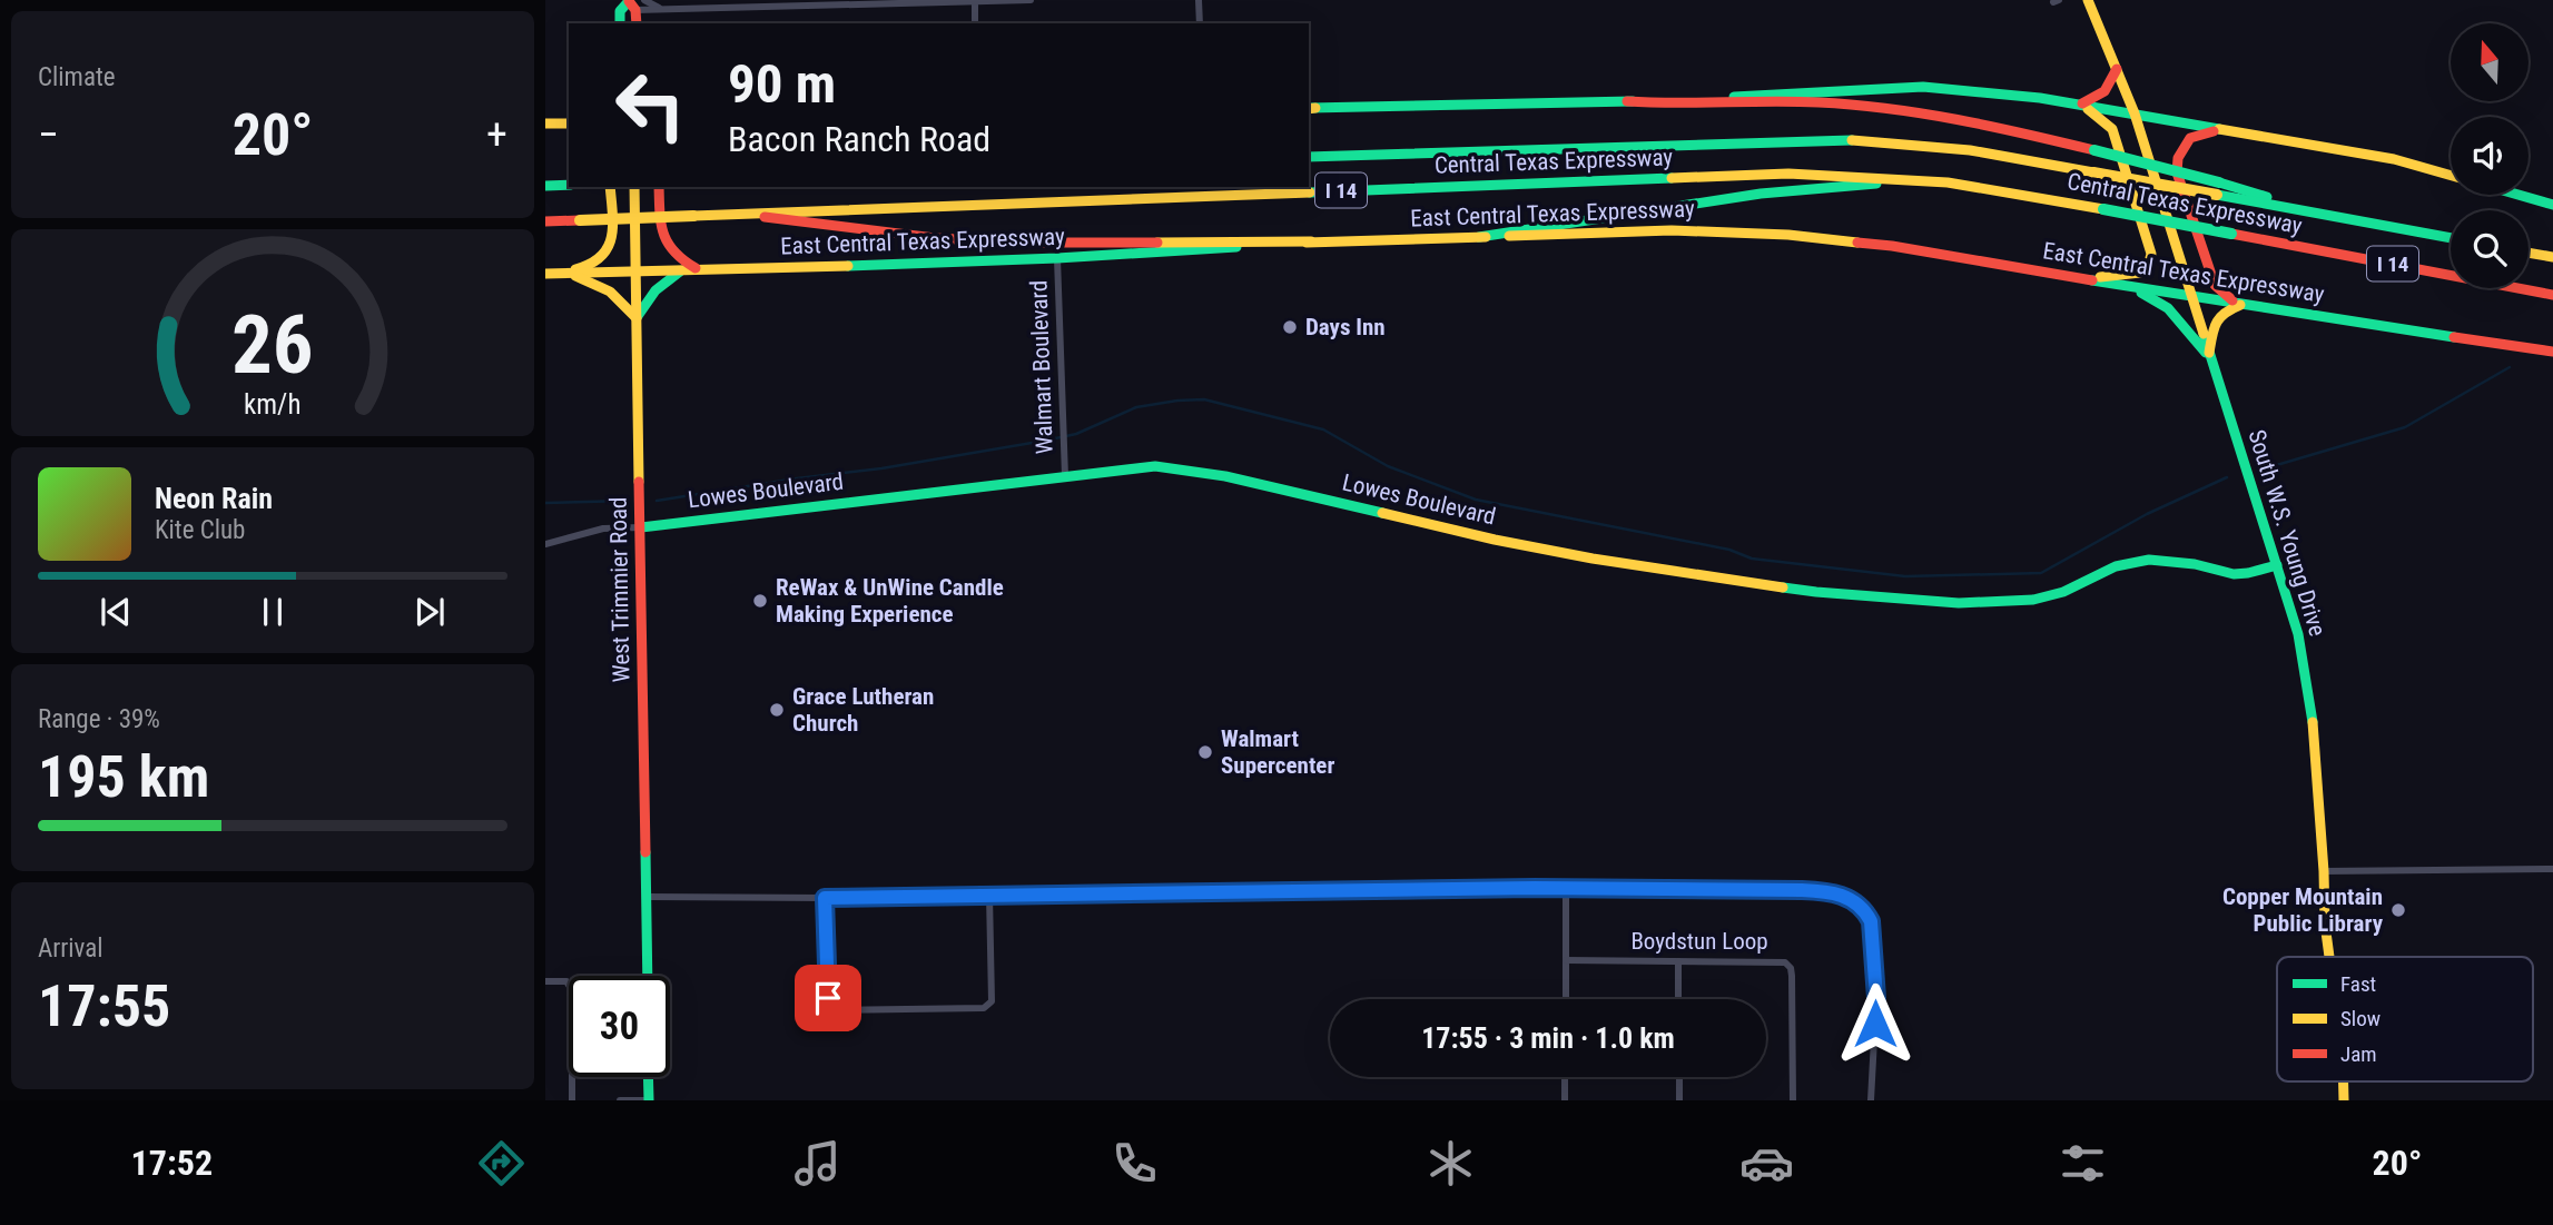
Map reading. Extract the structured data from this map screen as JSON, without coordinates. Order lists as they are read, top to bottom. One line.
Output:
{"streets":{"main road":["Central Texas Expressway","I 14","East Central Texas Expressway","Lowes Boulevard","South W.S. Young Drive","West Trimmier Road"],"street":["Walmart Boulevard","Boydstun Loop"]},"crossings":[["East Central Texas Expressway","Walmart Boulevard"],["East Central Texas Expressway","South W.S. Young Drive"],["East Central Texas Expressway","West Trimmier Road"],["Walmart Boulevard","Lowes Boulevard"],["Lowes Boulevard","South W.S. Young Drive"],["Lowes Boulevard","West Trimmier Road"]],"places":["Days Inn","ReWax & UnWine Candle Making Experience","Grace Lutheran Church","Walmart Supercenter","Copper Mountain Public Library"],"legend":["Fast","Slow","Jam"],"north":"top","page":{"tile":["Climate",["Range · 39%","195 km"],["Arrival","17:55"]],"turn":["90 m","Bacon Ranch Road"],"heat":["−","20°","+"],"song":["Neon Rain","Kite Club"],"limit":"30","trip":"17:55 · 3 min · 1.0 km","tabs":["17:52","20°"],"gauge":["26","km/h"]}}
